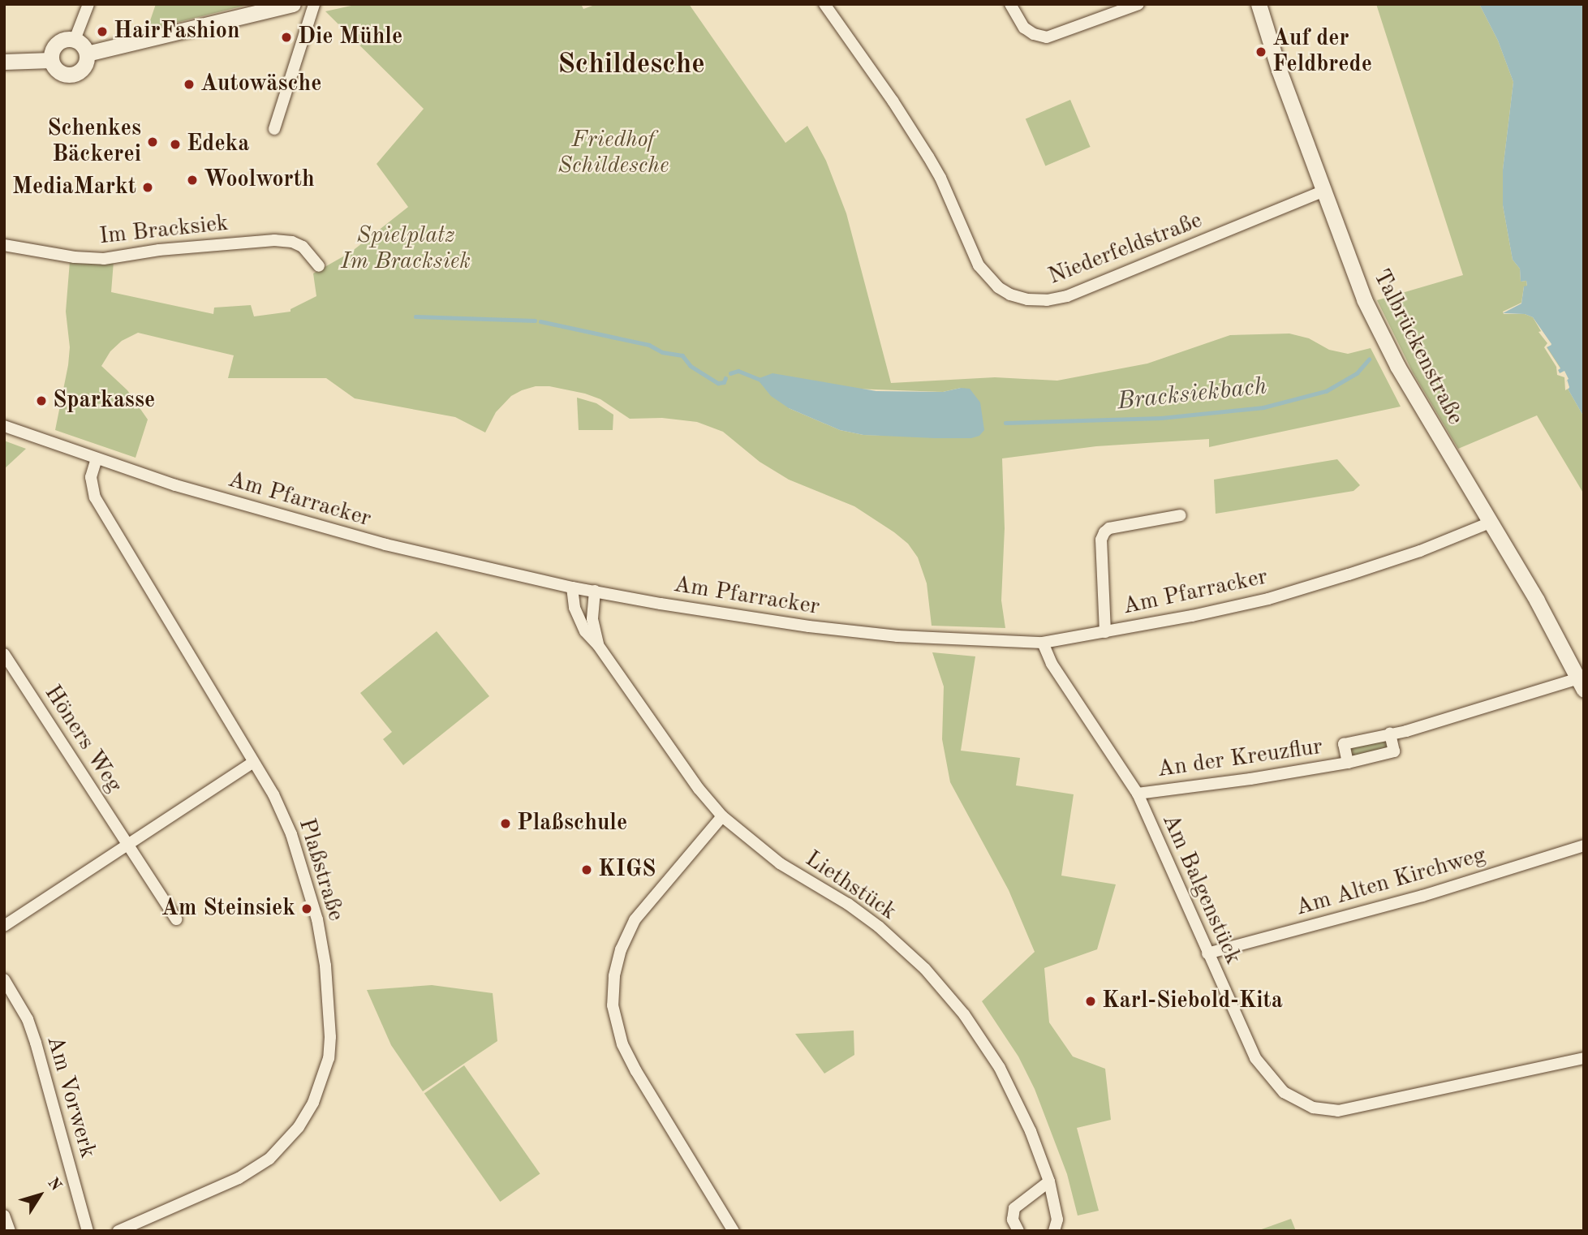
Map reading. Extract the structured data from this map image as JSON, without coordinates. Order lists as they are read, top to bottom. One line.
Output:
{"streets":{"main road":["Talbrückenstraße"],"street":["Im Bracksiek","Niederfeldstraße","Am Pfarracker","Höners Weg","An der Kreuzflur","Plaßstraße","Am Alten Kirchweg","Liethstück","Am Balgenstück","Am Vorwerk"]},"crossings":[["Niederfeldstraße","Talbrückenstraße"],["Talbrückenstraße","Am Pfarracker"],["Talbrückenstraße","An der Kreuzflur"],["Am Pfarracker","Plaßstraße"],["Am Pfarracker","Liethstück"],["Am Pfarracker","Am Balgenstück"],["An der Kreuzflur","Am Balgenstück"],["Am Alten Kirchweg","Am Balgenstück"]],"districts":["Schildesche"],"water":["Bracksiekbach"],"parks":["Friedhof Schildesche","Spielplatz Im Bracksiek"],"places":["HairFashion","Die Mühle","Auf der Feldbrede","Autowäsche","Schenkes Bäckerei","Edeka","Woolworth","MediaMarkt","Sparkasse","Plaßschule","KIGS","Am Steinsiek","Karl-Siebold-Kita"],"north":"top right"}
